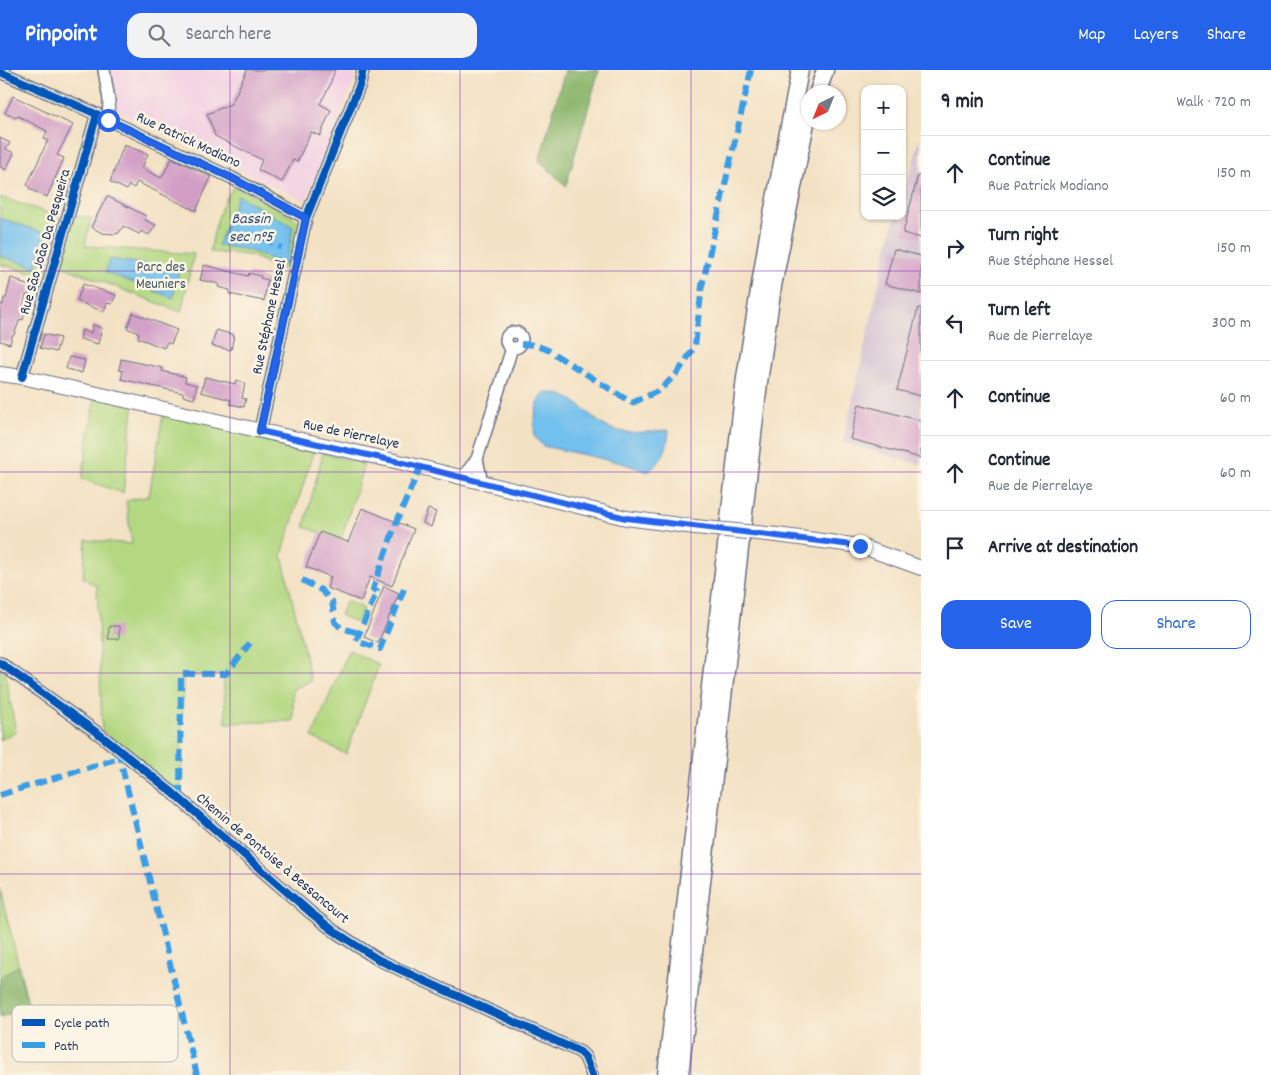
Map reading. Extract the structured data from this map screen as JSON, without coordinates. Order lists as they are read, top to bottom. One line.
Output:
{"streets":{"main road":["Rue de Pierrelaye"],"street":["Rue Patrick Modiano","Rue São João Da Pesqueira","Rue Stéphane Hessel","Chemin de Pontoise à Bessancourt"]},"crossings":[["Rue Patrick Modiano","Rue São João Da Pesqueira"],["Rue Patrick Modiano","Rue Stéphane Hessel"],["Rue São João Da Pesqueira","Rue de Pierrelaye"],["Rue Stéphane Hessel","Rue de Pierrelaye"]],"water":["Bassin sec n°5"],"parks":["Parc des Meuniers"],"legend":["Cycle path","Path"],"north":"bottom left","page":{"header":"Pinpoint","search":"Search here","nav":["Map","Layers","Share"],"heading":["9 min","Walk · 720 m"],"map_buttons":["+","−"],"list":[["Continue","Rue Patrick Modiano","150 m"],["Turn right","Rue Stéphane Hessel","150 m"],["Turn left","Rue de Pierrelaye","300 m"],["Continue","60 m"],["Continue","Rue de Pierrelaye","60 m"],"Arrive at destination"],"buttons":["Save","Share"]}}
